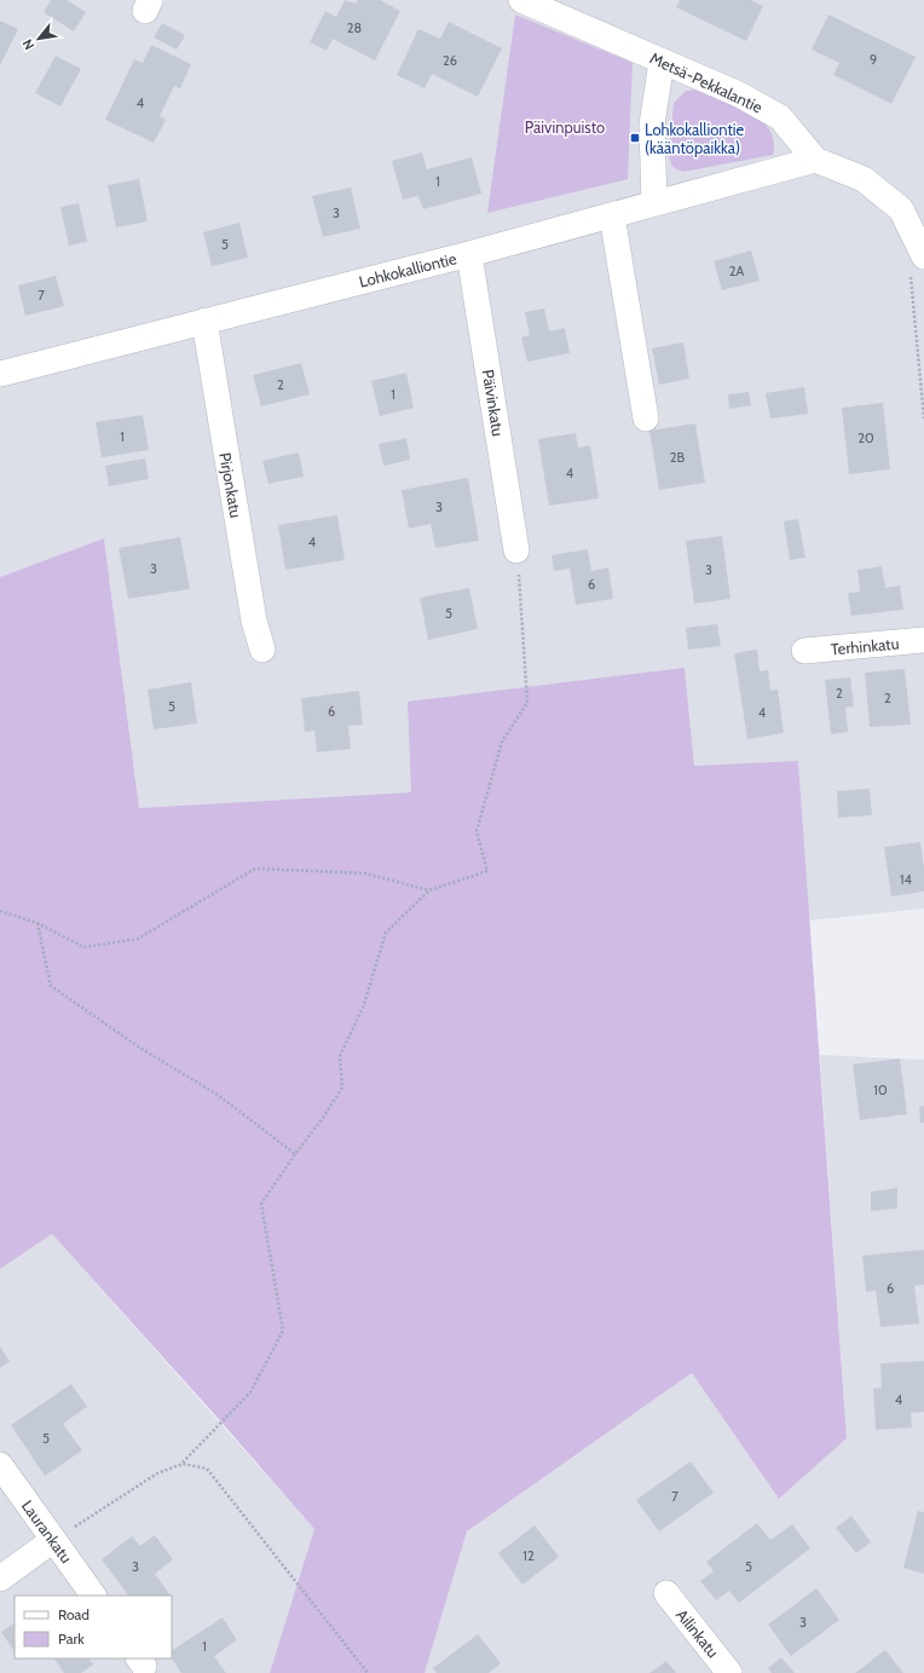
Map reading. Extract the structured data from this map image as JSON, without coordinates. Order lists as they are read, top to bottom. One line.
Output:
{"streets":{"street":["Metsä-Pekkalantie","Lohkokalliontie","Päivinkatu","Pirjonkatu","Terhinkatu","Laurankatu","Ailinkatu"]},"crossings":[["Metsä-Pekkalantie","Lohkokalliontie"],["Lohkokalliontie","Päivinkatu"],["Lohkokalliontie","Pirjonkatu"]],"parks":["Päivinpuisto"],"places":{"transit":["Lohkokalliontie (kääntöpaikka)"]},"house_numbers":["28","9","26","4","1","3","5","2A","7","2","1","1","20","2B","4","3","4","3","3","6","5","2","2","5","6","4","14","10","6","4","5","7","12","3","5","3","1"],"legend":["Road","Park"],"north":"bottom left"}
